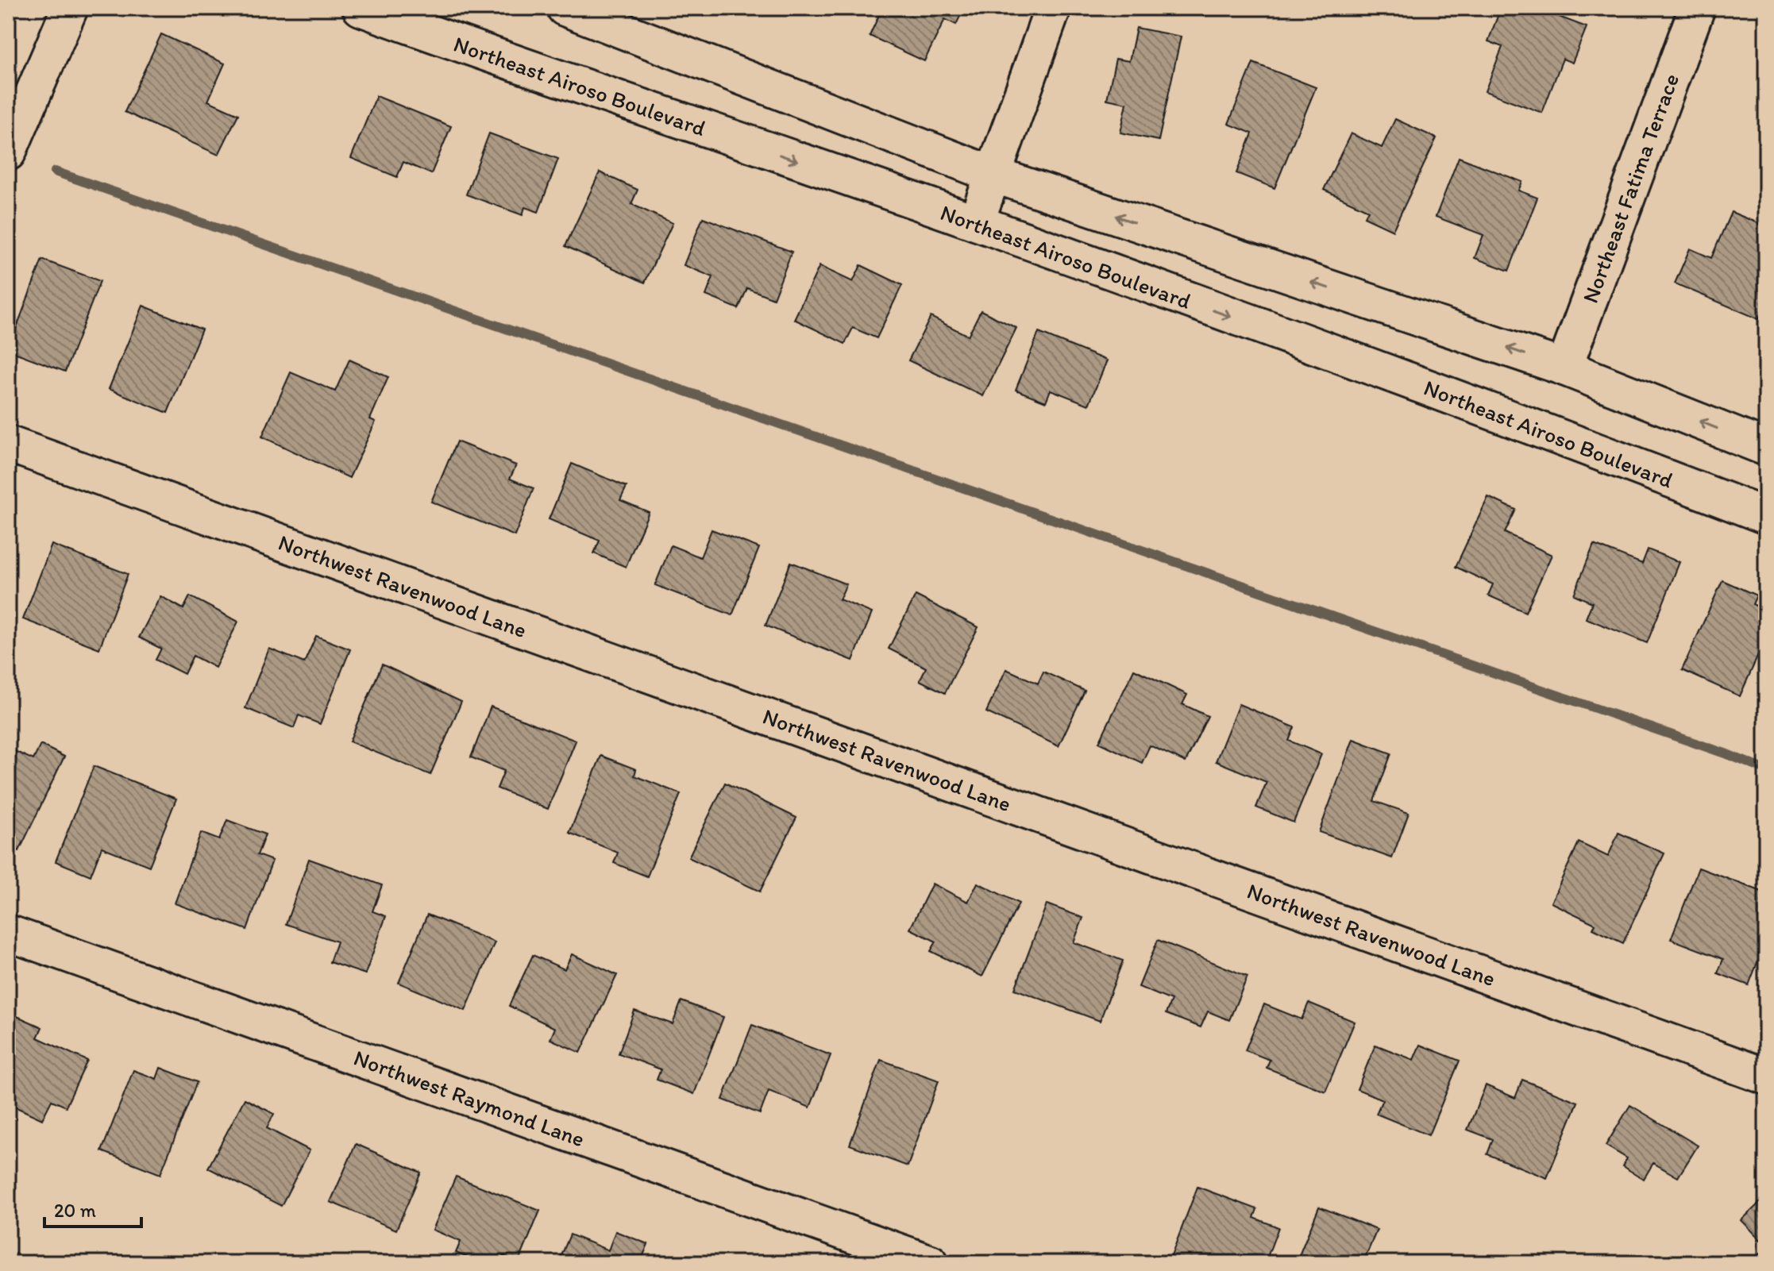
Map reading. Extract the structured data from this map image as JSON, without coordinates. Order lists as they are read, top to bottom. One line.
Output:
{"streets":{"street":["Northeast Airoso Boulevard","Northeast Fatima Terrace","Northwest Ravenwood Lane","Northwest Raymond Lane"]},"scale_bar":"20 m"}
